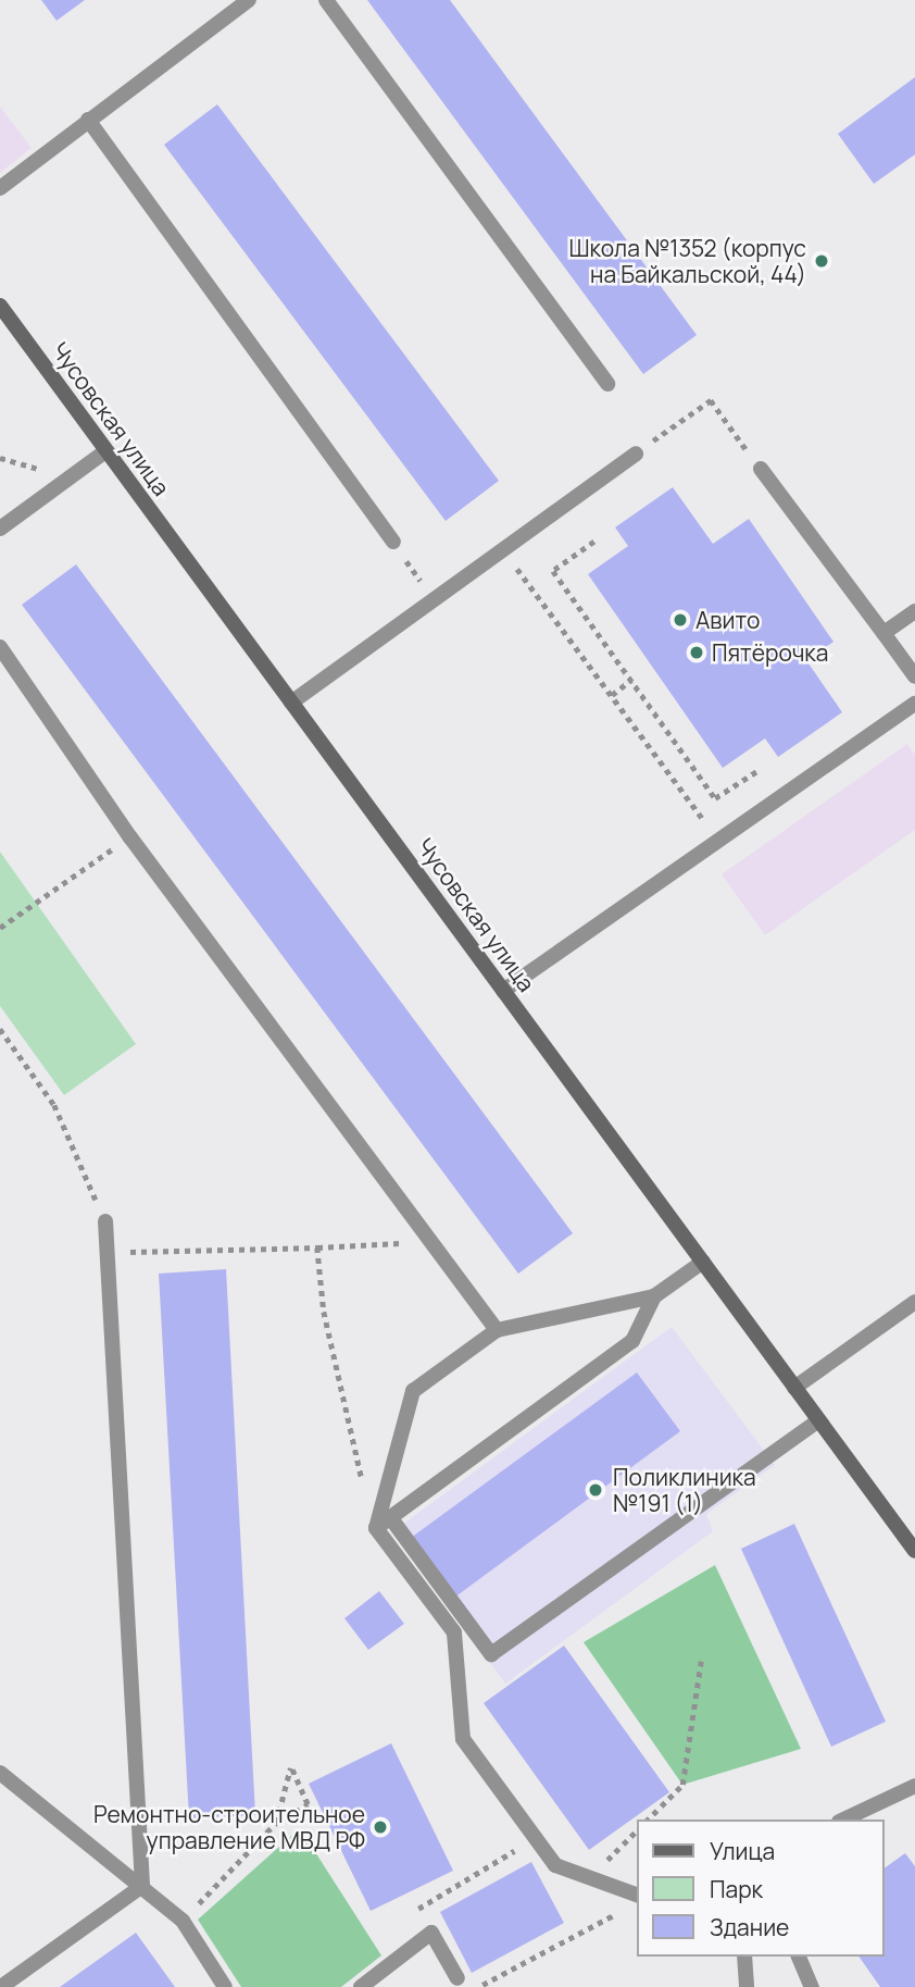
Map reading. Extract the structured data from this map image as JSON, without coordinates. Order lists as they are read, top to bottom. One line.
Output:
{"streets":{"street":["Чусовская улица"]},"places":["Школа №1352 (корпус на Байкальской, 44)","Авито","Пятёрочка","Поликлиника №191 (1)","Ремонтно-строительное управление МВД РФ"],"legend":["Улица","Парк","Здание"]}
